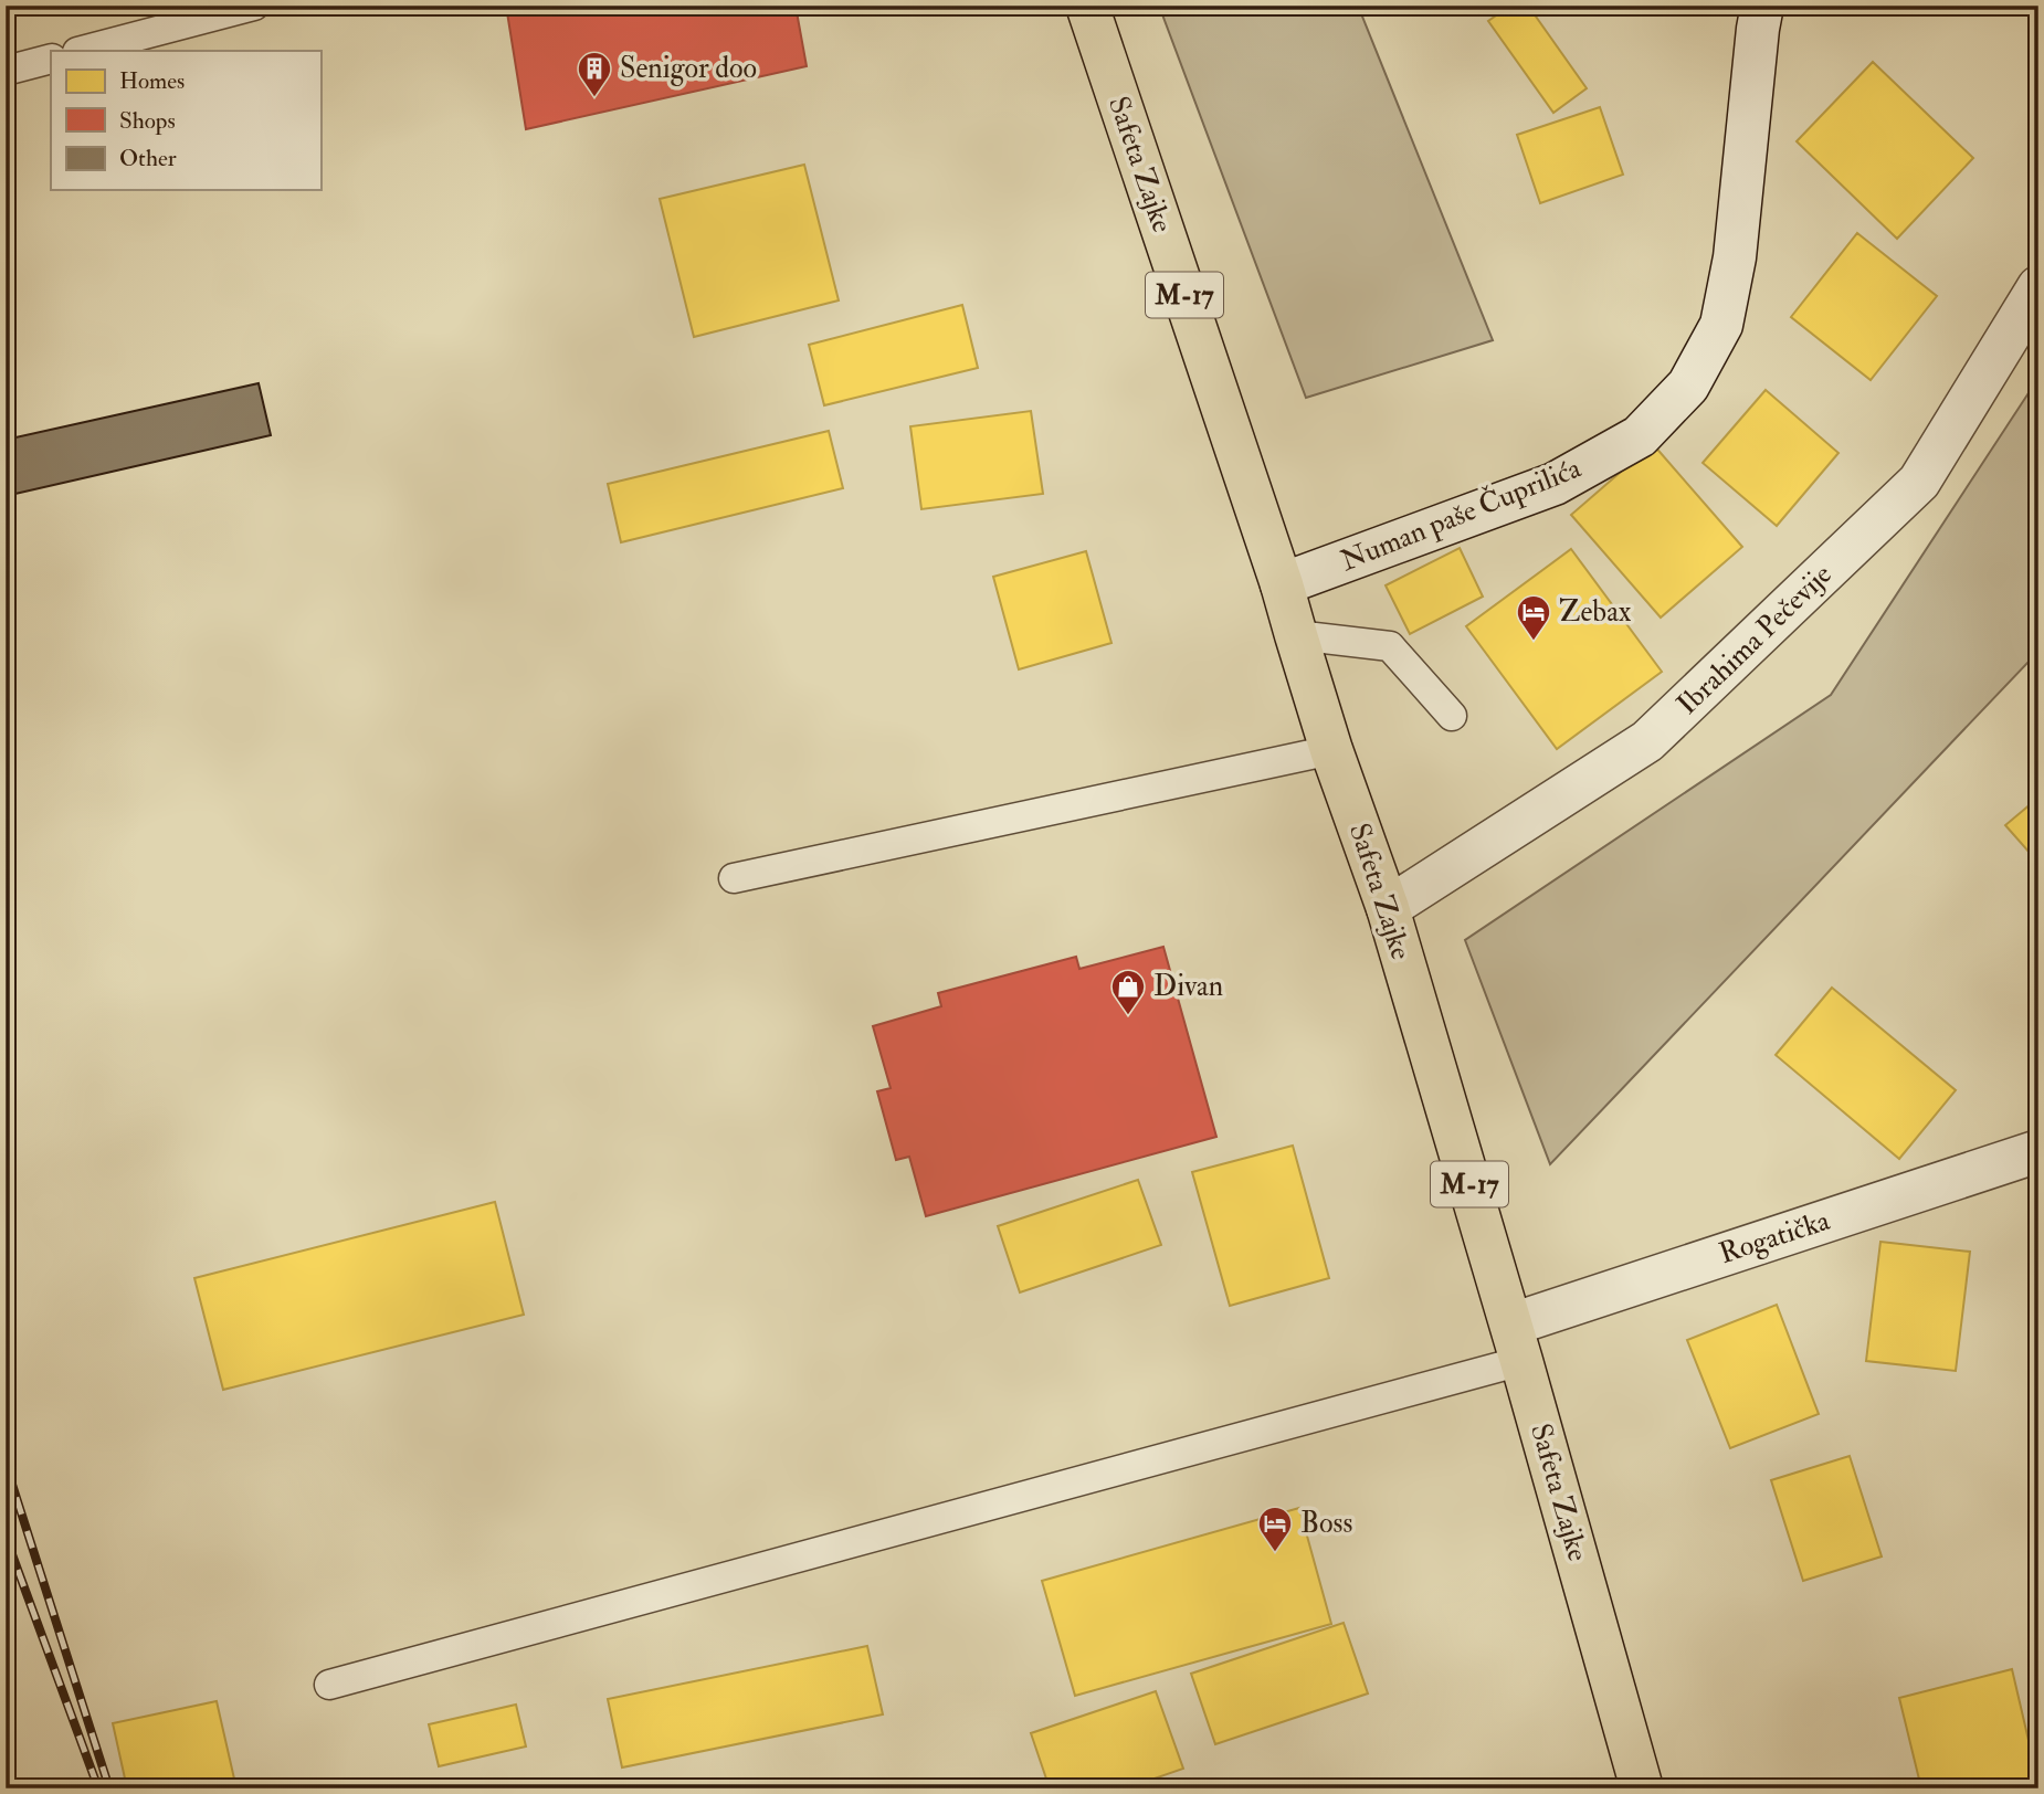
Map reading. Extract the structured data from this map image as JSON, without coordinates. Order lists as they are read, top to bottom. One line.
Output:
{"streets":{"main road":["Safeta Zajke","M-17"],"street":["Numan paše Čuprilića","Ibrahima Pečevije","Rogatička"]},"crossings":[["Safeta Zajke","Numan paše Čuprilića"],["Safeta Zajke","Ibrahima Pečevije"],["Safeta Zajke","Rogatička"]],"places":{"building":["Senigor doo"],"hotel":["Zebax","Boss"],"shop":["Divan"]},"legend":["Homes","Shops","Other"]}
